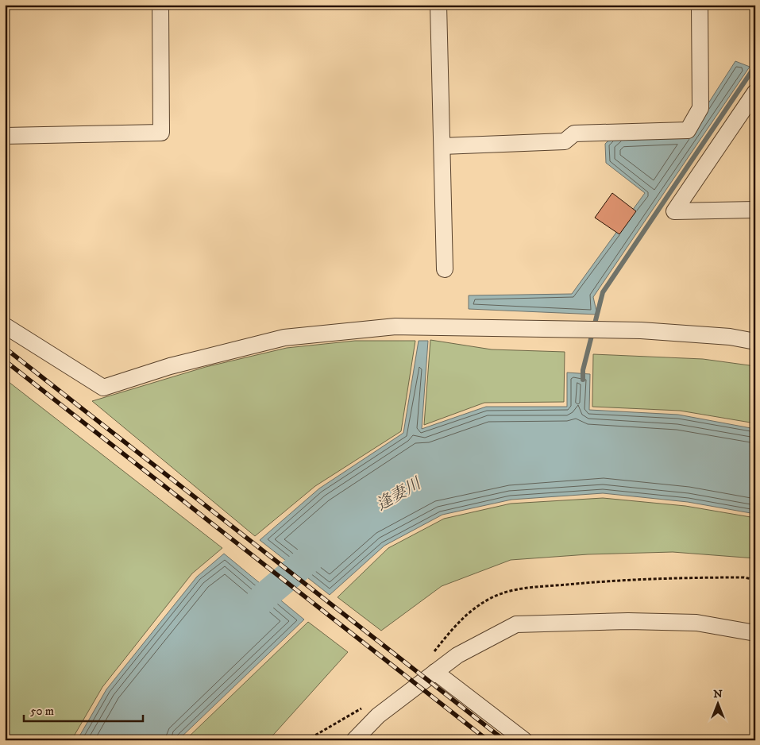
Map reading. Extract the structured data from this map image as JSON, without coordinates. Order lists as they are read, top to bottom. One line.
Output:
{"water":["逢妻川"],"scale_bar":"50 m","north":"top"}
